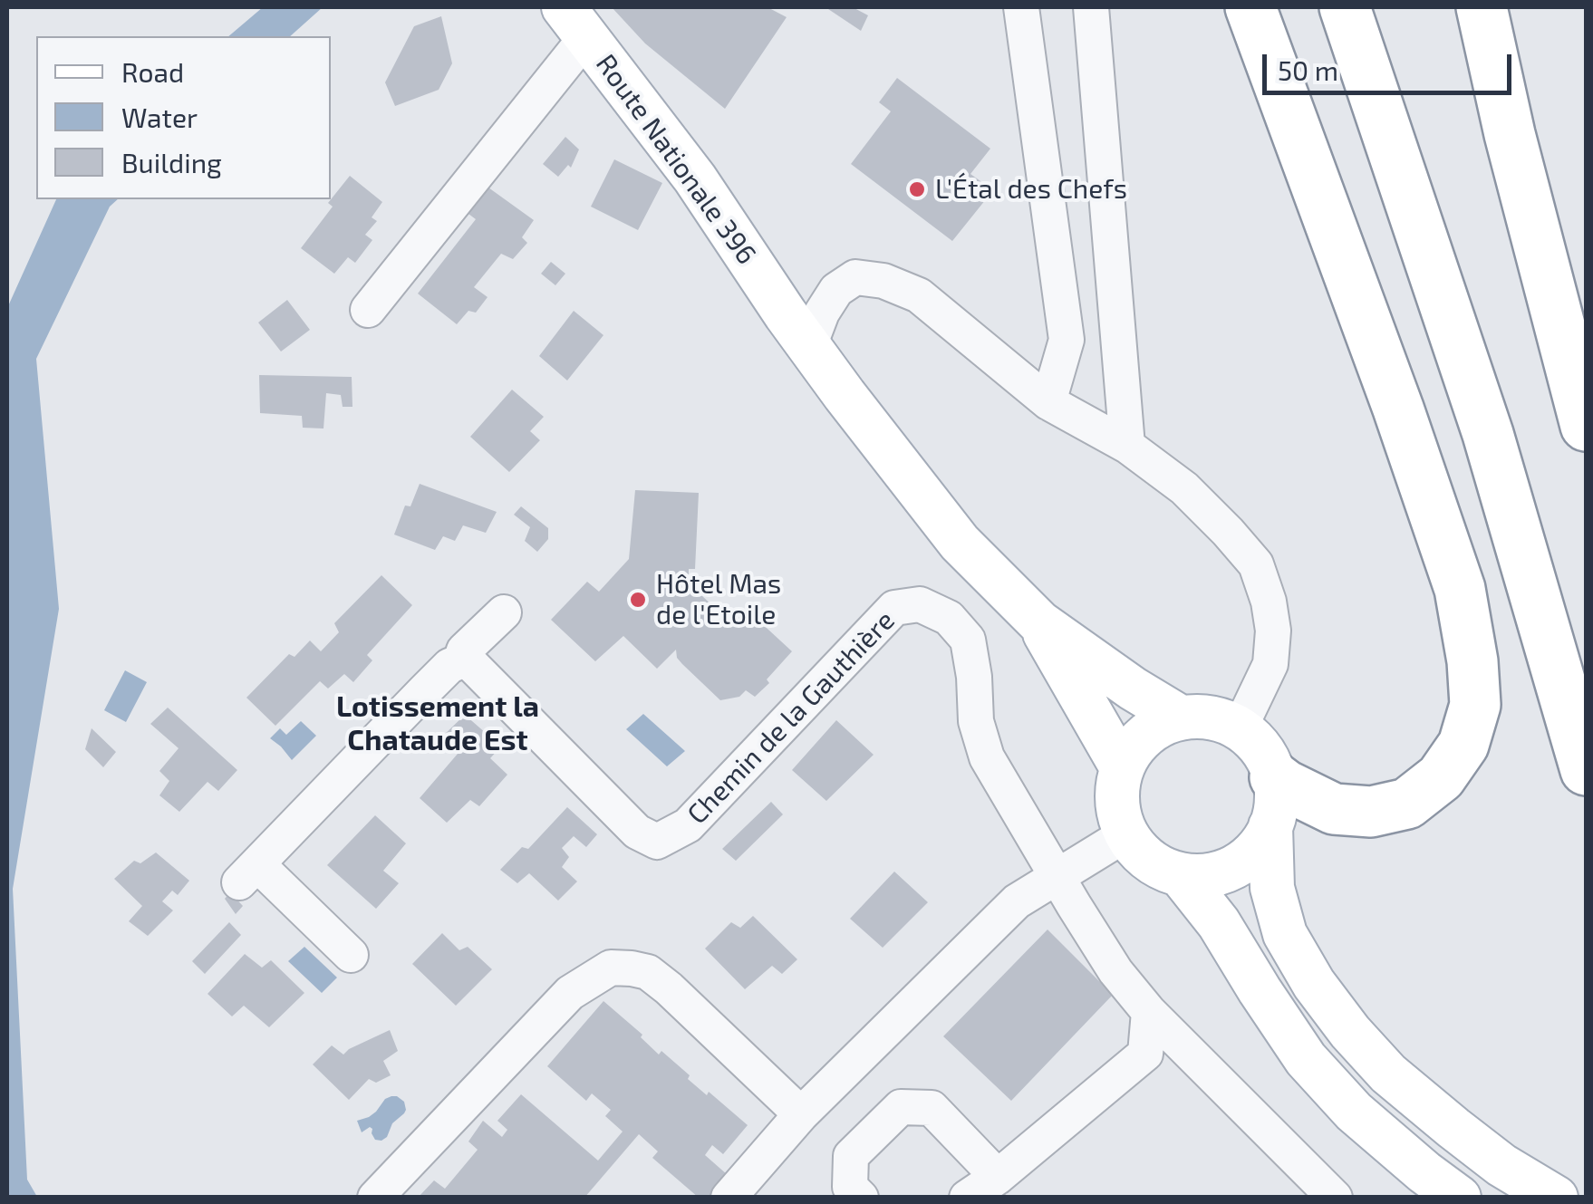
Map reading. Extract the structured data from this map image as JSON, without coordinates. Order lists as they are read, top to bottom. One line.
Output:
{"streets":{"main road":["Route Nationale 396"],"street":["Chemin de la Gauthière"]},"districts":["Lotissement la Chataude Est"],"places":["L'Étal des Chefs","Hôtel Mas de l'Etoile"],"legend":["Road","Water","Building"],"scale_bar":"50 m"}
